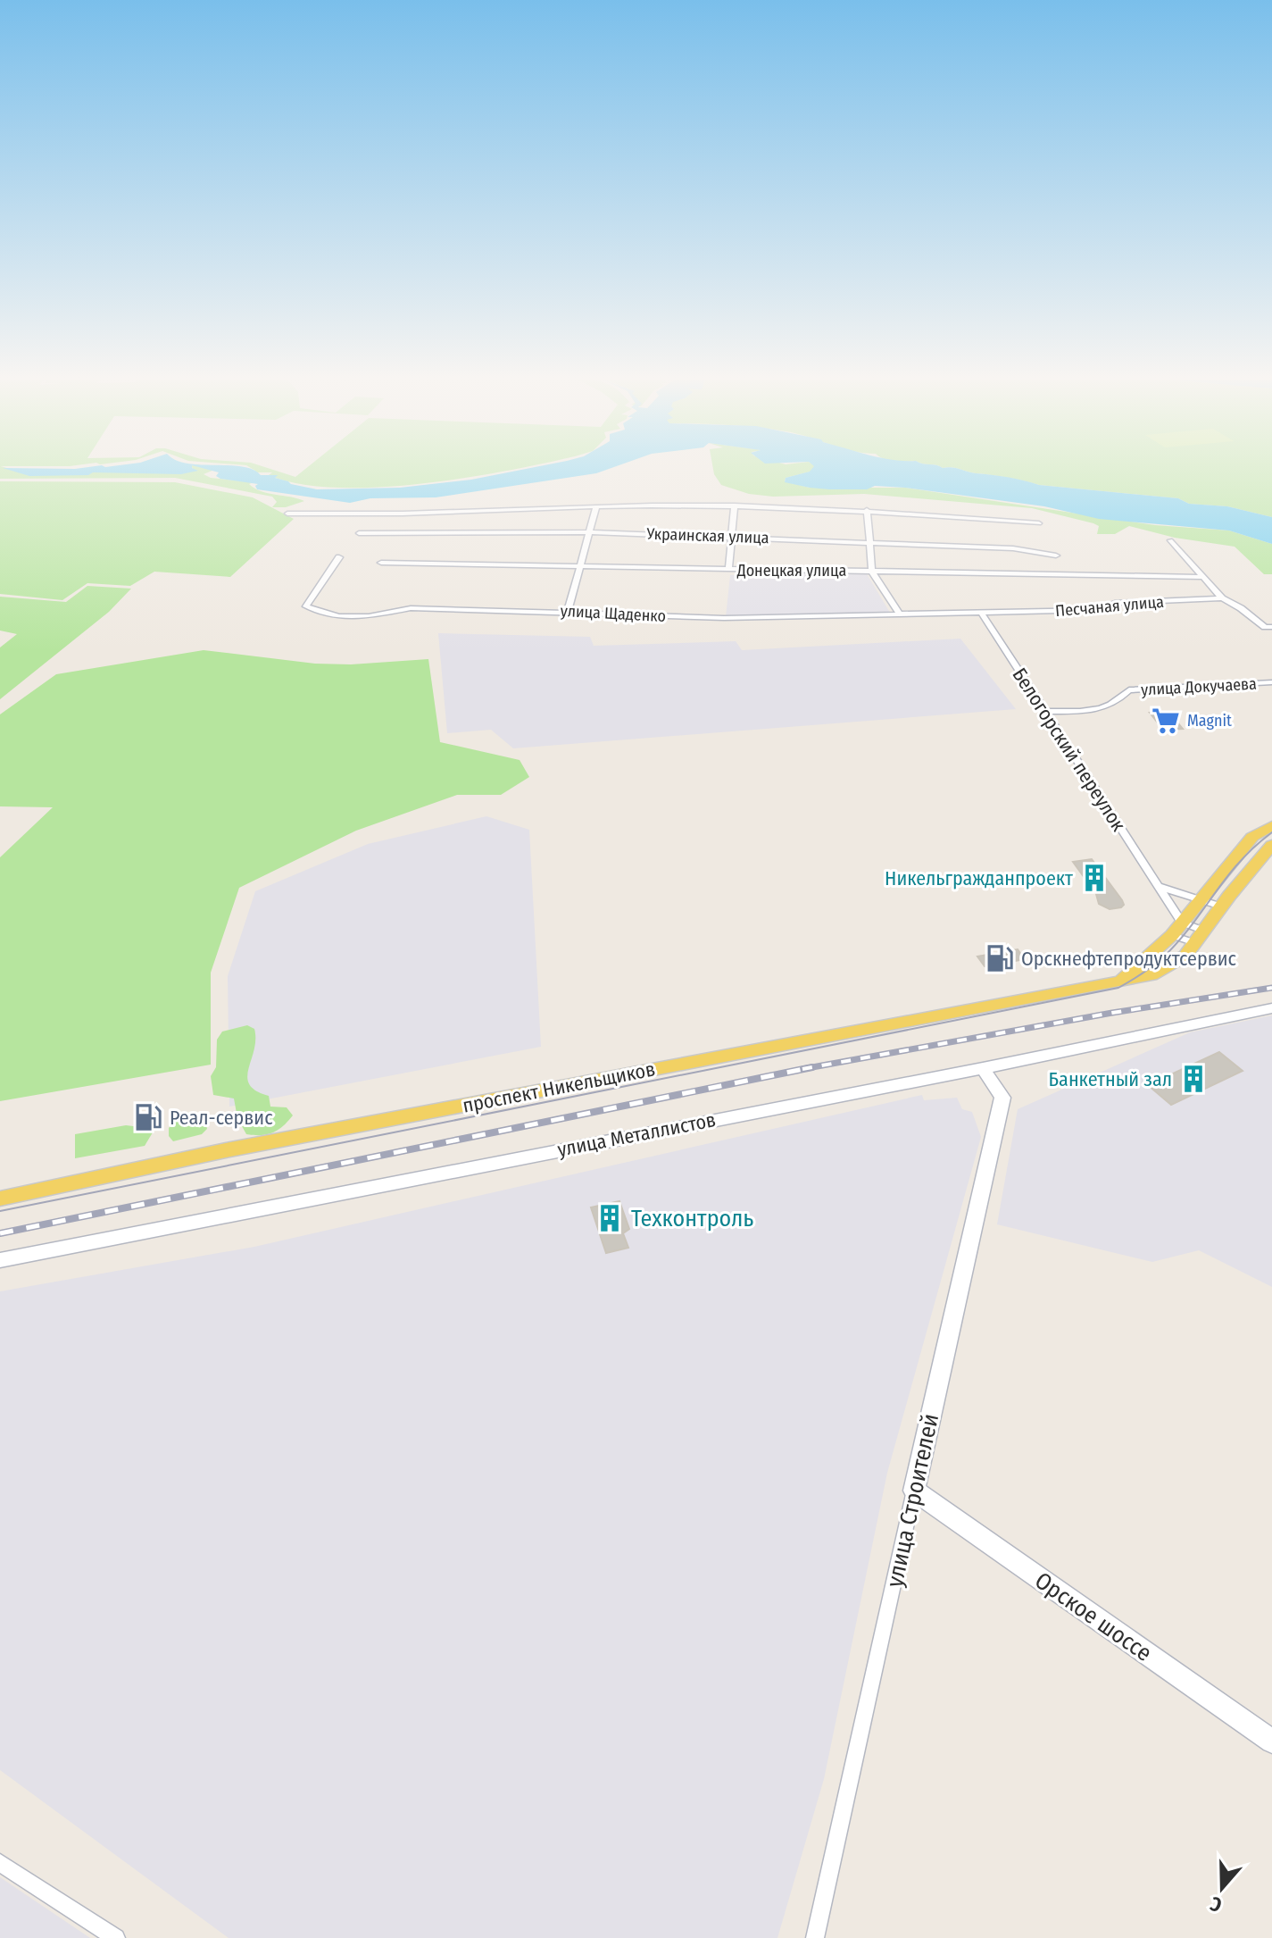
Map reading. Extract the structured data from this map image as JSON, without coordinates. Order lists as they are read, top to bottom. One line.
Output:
{"streets":{"main road":["проспект Никельщиков","улица Металлистов","улица Строителей","Орское шоссе"],"street":["Украинская улица","Донецкая улица","Песчаная улица","улица Щаденко","улица Докучаева","Белогорский переулок"]},"crossings":[["Песчаная улица","улица Щаденко"],["Песчаная улица","Белогорский переулок"],["улица Щаденко","Белогорский переулок"],["улица Докучаева","Белогорский переулок"],["улица Металлистов","улица Строителей"],["улица Строителей","Орское шоссе"]],"places":{"supermarket":["Magnit"],"building":["Никельгражданпроект","Банкетный зал","Техконтроль"],"fuel station":["Орскнефтепродуктсервис","Реал-сервис"]},"north":"bottom"}
